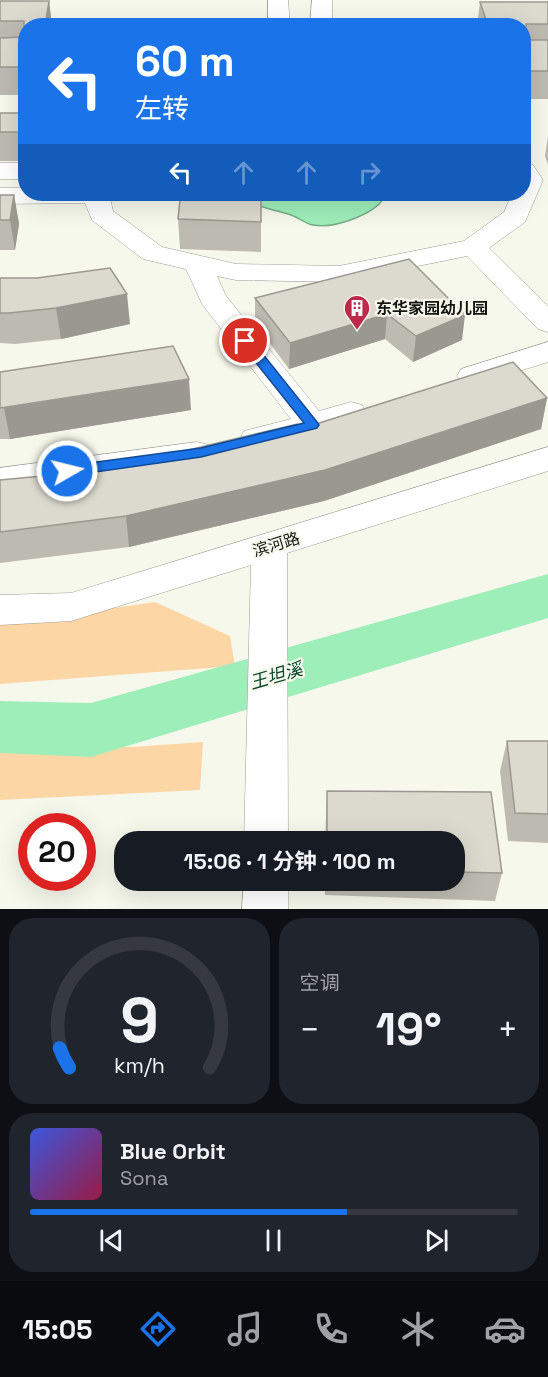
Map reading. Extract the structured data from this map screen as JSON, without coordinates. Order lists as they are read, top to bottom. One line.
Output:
{"streets":{"street":["滨河路"]},"water":["王坦溪"],"places":{"building":["东华家园幼儿园"]},"page":{"turn":["60 m","左转"],"limit":"20","trip":"15:06 · 1 分钟 · 100 m","tile":"空调","heat":["−","19°","+"],"song":["Blue Orbit","Sona"],"tabs":"15:05","gauge":["9","km/h"]}}
